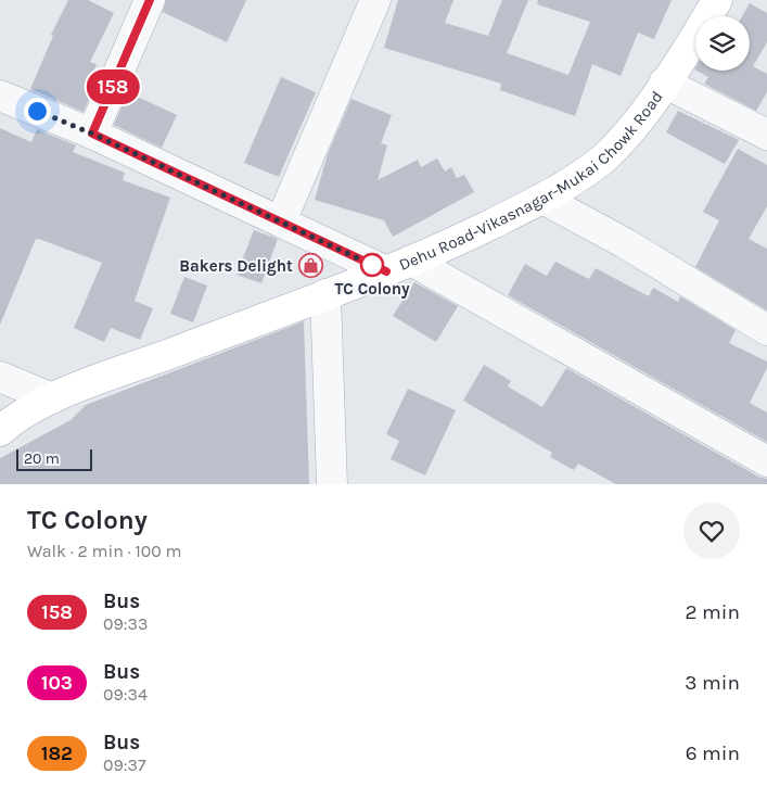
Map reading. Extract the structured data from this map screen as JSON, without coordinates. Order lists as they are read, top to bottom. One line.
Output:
{"streets":{"main road":["Dehu Road-Vikasnagar-Mukai Chowk Road"]},"places":{"other":["TC Colony"],"shop":["Bakers Delight"]},"lines":["bus line 158"],"scale_bar":"20 m","page":{"on_map":"158","scale":"20 m","heading":["TC Colony","Walk · 2 min · 100 m"],"list":[{"mark":"158","name":"Bus","note":"09:33","value":"2 min"},{"mark":"103","name":"Bus","note":"09:34","value":"3 min"},{"mark":"182","name":"Bus","note":"09:37","value":"6 min"}]}}
